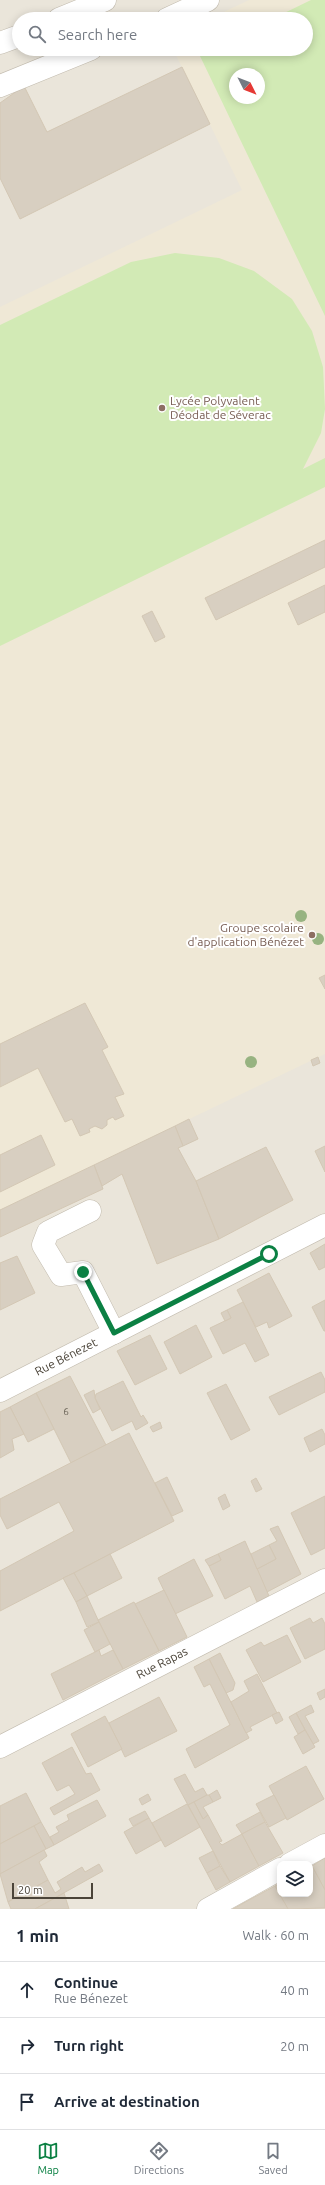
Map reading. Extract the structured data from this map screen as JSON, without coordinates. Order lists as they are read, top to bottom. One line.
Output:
{"streets":{"street":["Rue Bénezet","Rue Rapas"]},"places":["Lycée Polyvalent Déodat de Séverac","Groupe scolaire d'application Bénézet"],"house_numbers":["6"],"scale_bar":"20 m","north":"bottom right","page":{"search":"Search here","scale":"20 m","heading":["1 min","Walk · 60 m"],"list":[["Continue","Rue Bénezet","40 m"],["Turn right","20 m"],"Arrive at destination"],"nav":["Map","Directions","Saved"]}}
